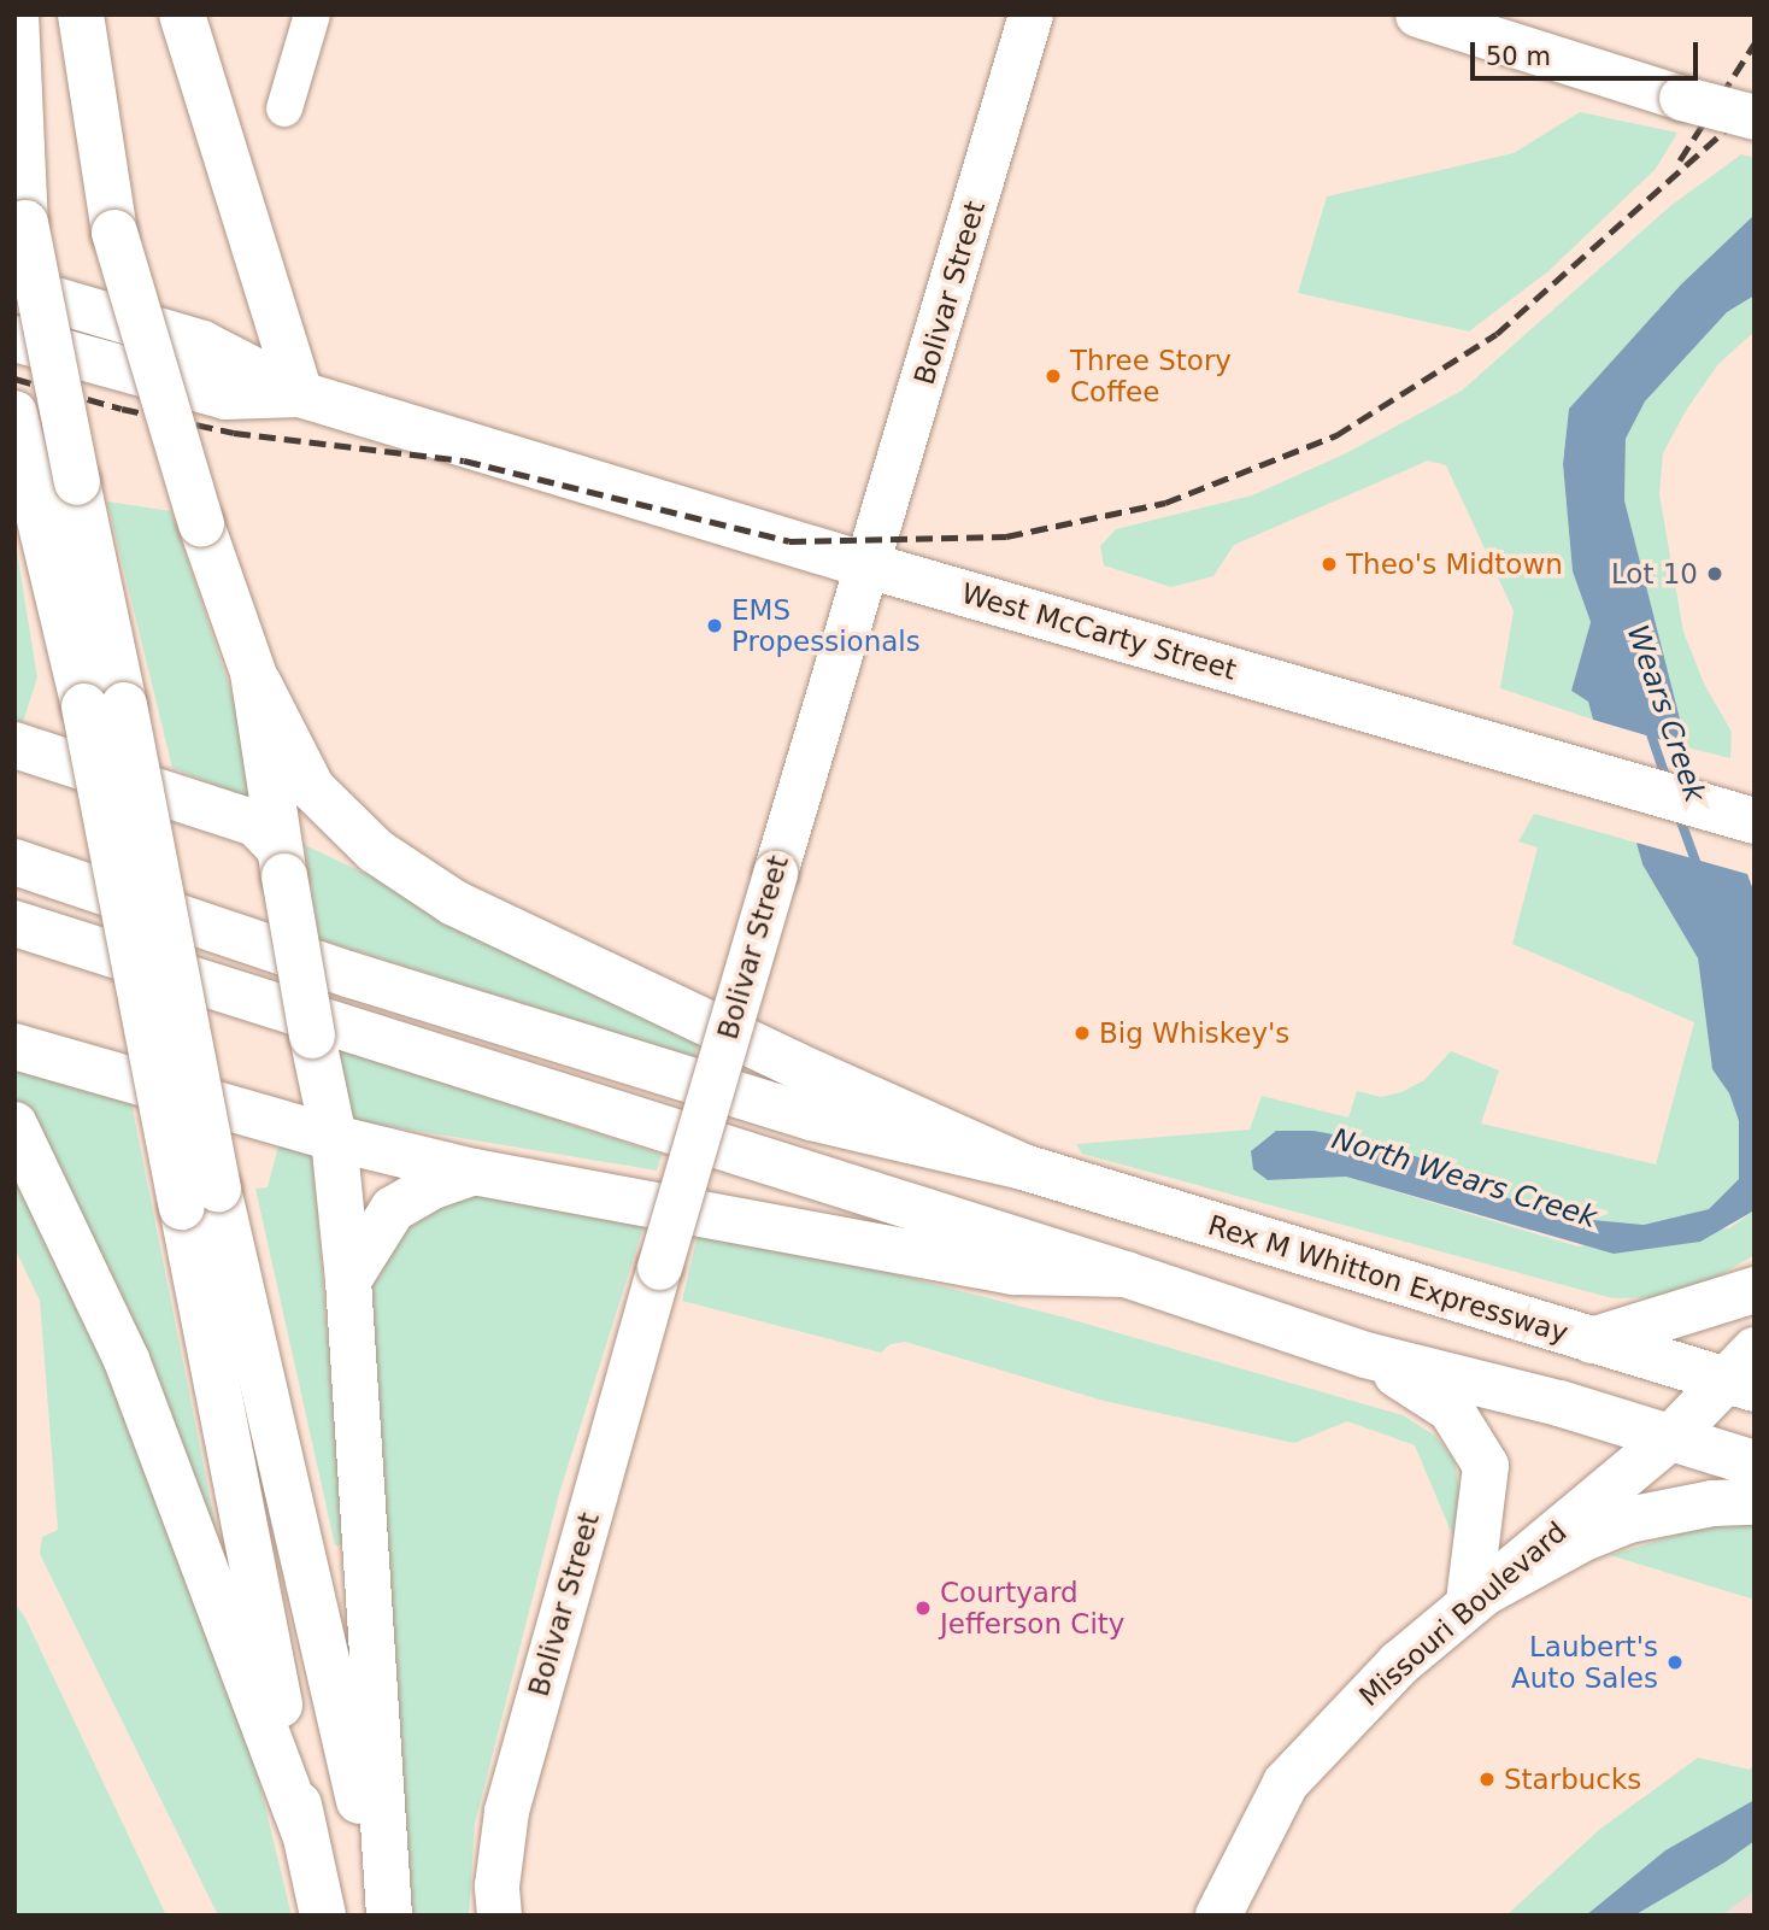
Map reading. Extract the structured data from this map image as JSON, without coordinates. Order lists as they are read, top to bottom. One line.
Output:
{"streets":{"main road":["West McCarty Street","Rex M Whitton Expressway","Missouri Boulevard"],"street":["Bolivar Street"]},"crossings":[["Bolivar Street","West McCarty Street"],["Rex M Whitton Expressway","Missouri Boulevard"]],"water":["Wears Creek","North Wears Creek"],"places":["Three Story Coffee","Theo's Midtown","Lot 10","EMS Propessionals","Big Whiskey's","Courtyard Jefferson City","Laubert's Auto Sales","Starbucks"],"scale_bar":"50 m"}
